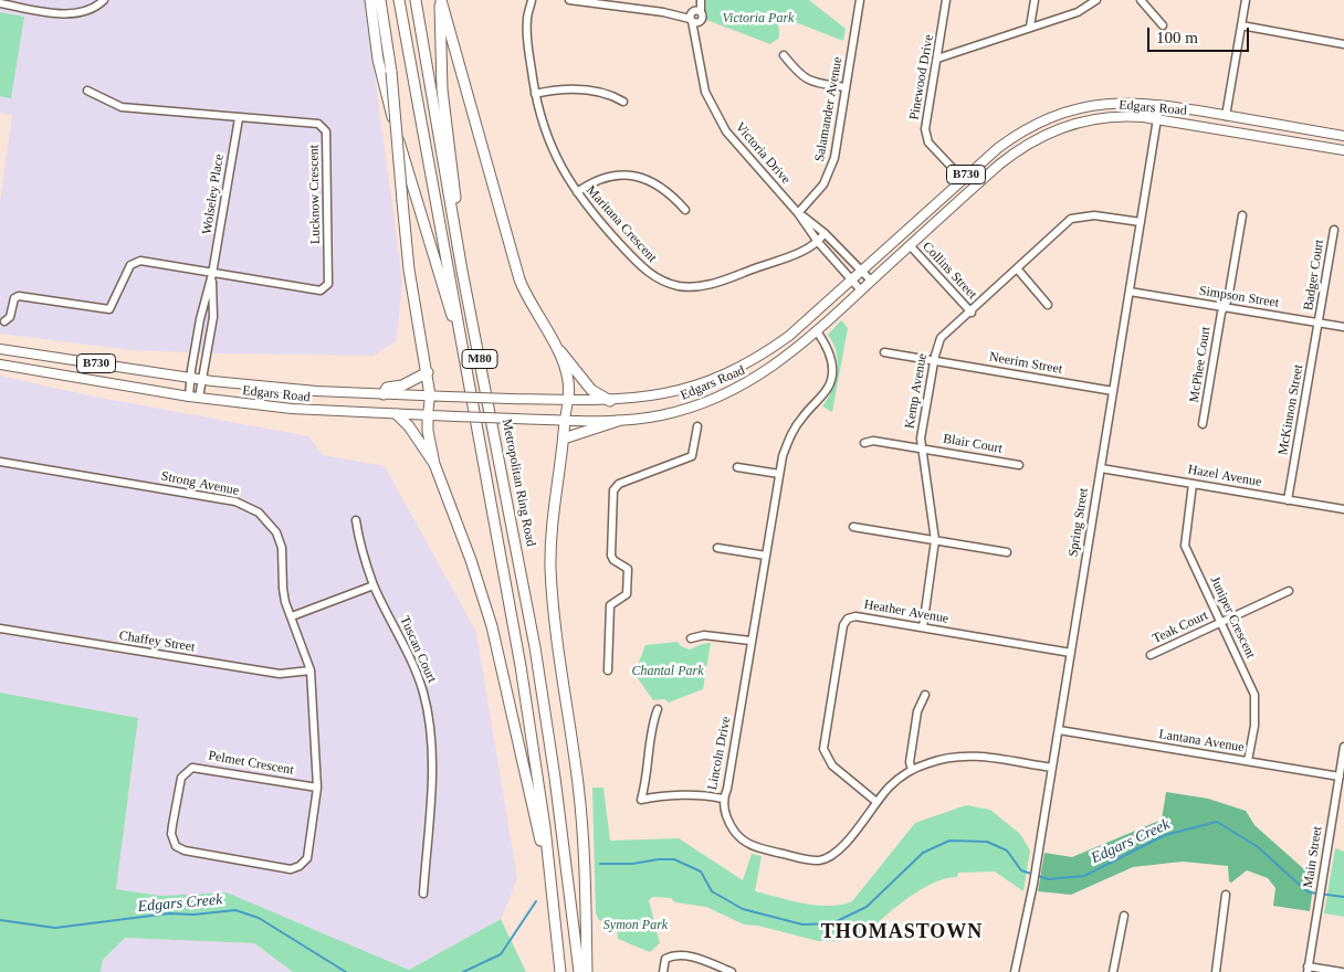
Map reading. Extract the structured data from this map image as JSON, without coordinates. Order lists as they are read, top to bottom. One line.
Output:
{"streets":{"highway":["M80","Metropolitan Ring Road"],"main road":["Edgars Road","B730"],"street":["Pinewood Drive","Salamander Avenue","Victoria Drive","Wolseley Place","Lucknow Crescent","Maritana Crescent","Collins Street","Badger Court","Simpson Street","Neerim Street","McPhee Court","Kemp Avenue","McKinnon Street","Blair Court","Hazel Avenue","Strong Avenue","Spring Street","Heather Avenue","Juniper Crescent","Teak Court","Chaffey Street","Tuscan Court","Lantana Avenue","Lincoln Drive","Pelmet Crescent","Main Street"]},"crossings":[["Pinewood Drive","Edgars Road"],["Edgars Road","Victoria Drive"],["Edgars Road","Wolseley Place"],["Edgars Road","Collins Street"],["Edgars Road","Spring Street"],["Edgars Road","Lincoln Drive"],["Salamander Avenue","Victoria Drive"],["Victoria Drive","Maritana Crescent"],["Wolseley Place","Lucknow Crescent"],["Collins Street","Kemp Avenue"],["Badger Court","Simpson Street"],["Badger Court","McKinnon Street"],["Simpson Street","McPhee Court"],["Simpson Street","McKinnon Street"],["Simpson Street","Spring Street"],["Neerim Street","Kemp Avenue"],["Neerim Street","Spring Street"],["Kemp Avenue","Blair Court"],["Kemp Avenue","Spring Street"],["Kemp Avenue","Heather Avenue"],["McKinnon Street","Hazel Avenue"],["Hazel Avenue","Spring Street"],["Hazel Avenue","Juniper Crescent"],["Strong Avenue","Chaffey Street"],["Strong Avenue","Pelmet Crescent"],["Spring Street","Heather Avenue"],["Spring Street","Lantana Avenue"],["Spring Street","Lincoln Drive"],["Heather Avenue","Lincoln Drive"],["Juniper Crescent","Teak Court"],["Juniper Crescent","Lantana Avenue"],["Lantana Avenue","Main Street"]],"districts":["THOMASTOWN"],"water":["Edgars Creek"],"parks":["Victoria Park","Chantal Park","Symon Park"],"scale_bar":"100 m"}
